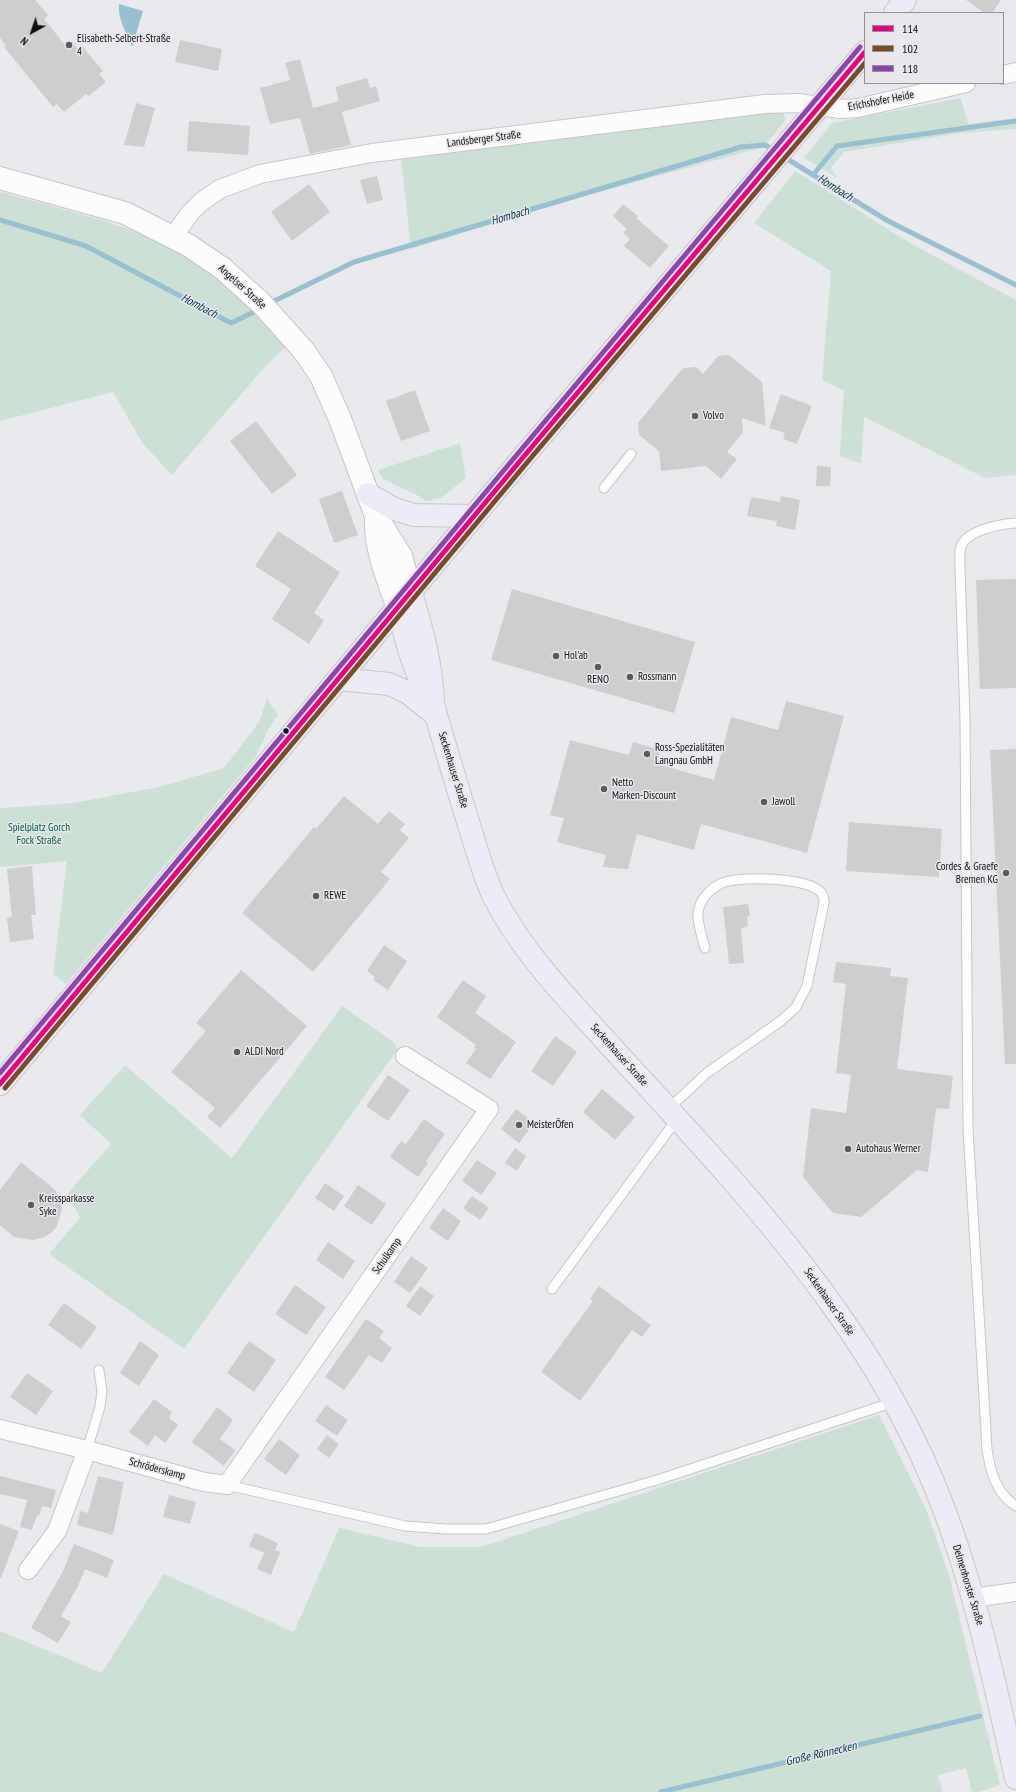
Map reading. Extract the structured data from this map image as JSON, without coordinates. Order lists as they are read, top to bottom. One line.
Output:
{"streets":{"main road":["Angelser Straße","Seckenhauser Straße","Delmenhorster Straße"],"street":["Erichshofer Heide","Landsberger Straße","Schulkamp","Schröderskamp"]},"crossings":[["Erichshofer Heide","Landsberger Straße"],["Landsberger Straße","Angelser Straße"],["Angelser Straße","Seckenhauser Straße"],["Seckenhauser Straße","Delmenhorster Straße"],["Schulkamp","Schröderskamp"]],"water":["Hombach","Große Rönnecken"],"parks":["Spielplatz Gorch Fock Straße"],"places":["Elisabeth-Selbert-Straße 4","Volvo","Hol'ab","RENO","Rossmann","Ross-Spezialitäten Langnau GmbH","Netto Marken-Discount","Jawoll","Cordes & Graefe Bremen KG","REWE","ALDI Nord","MeisterÖfen","Autohaus Werner","Kreissparkasse Syke"],"lines":["transit line 118","transit line 114","transit line 102"],"legend":["114","102","118"],"north":"bottom left"}
